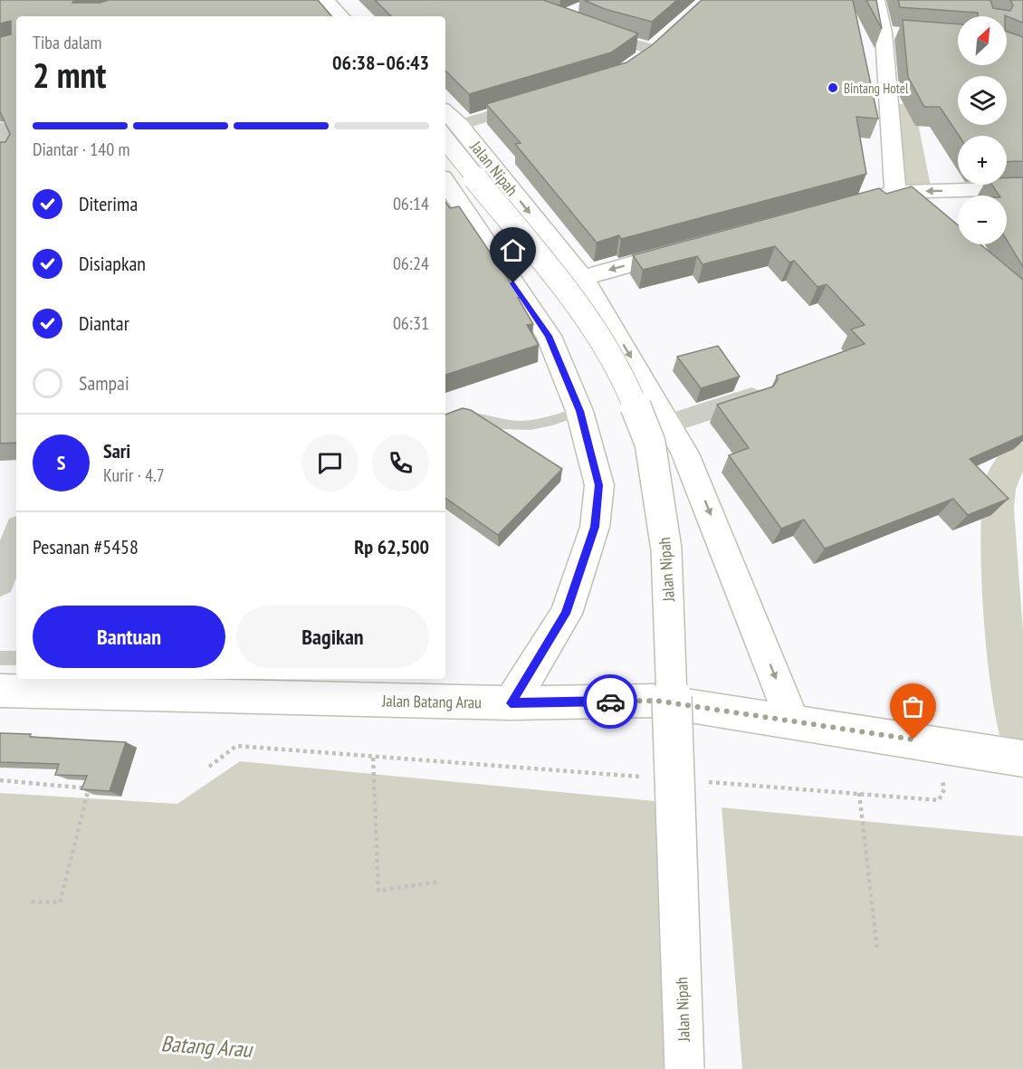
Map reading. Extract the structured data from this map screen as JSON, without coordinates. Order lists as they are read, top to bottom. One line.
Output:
{"streets":{"street":["Jalan Nipah","Jalan Batang Arau"]},"crossings":[["Jalan Nipah","Jalan Batang Arau"]],"water":["Batang Arau"],"places":["Bintang Hotel"],"north":"top right","page":{"map_buttons":["+","−"],"heading":["2 mnt","Tiba dalam","06:38–06:43"],"panel":["Sari","Kurir · 4.7","Pesanan #5458","Rp 62,500"],"bar":"Diantar · 140 m","list":[["Diterima","06:14"],["Disiapkan","06:24"],["Diantar","06:31"],"Sampai"],"round":"S","buttons":["Bantuan","Bagikan"]}}
